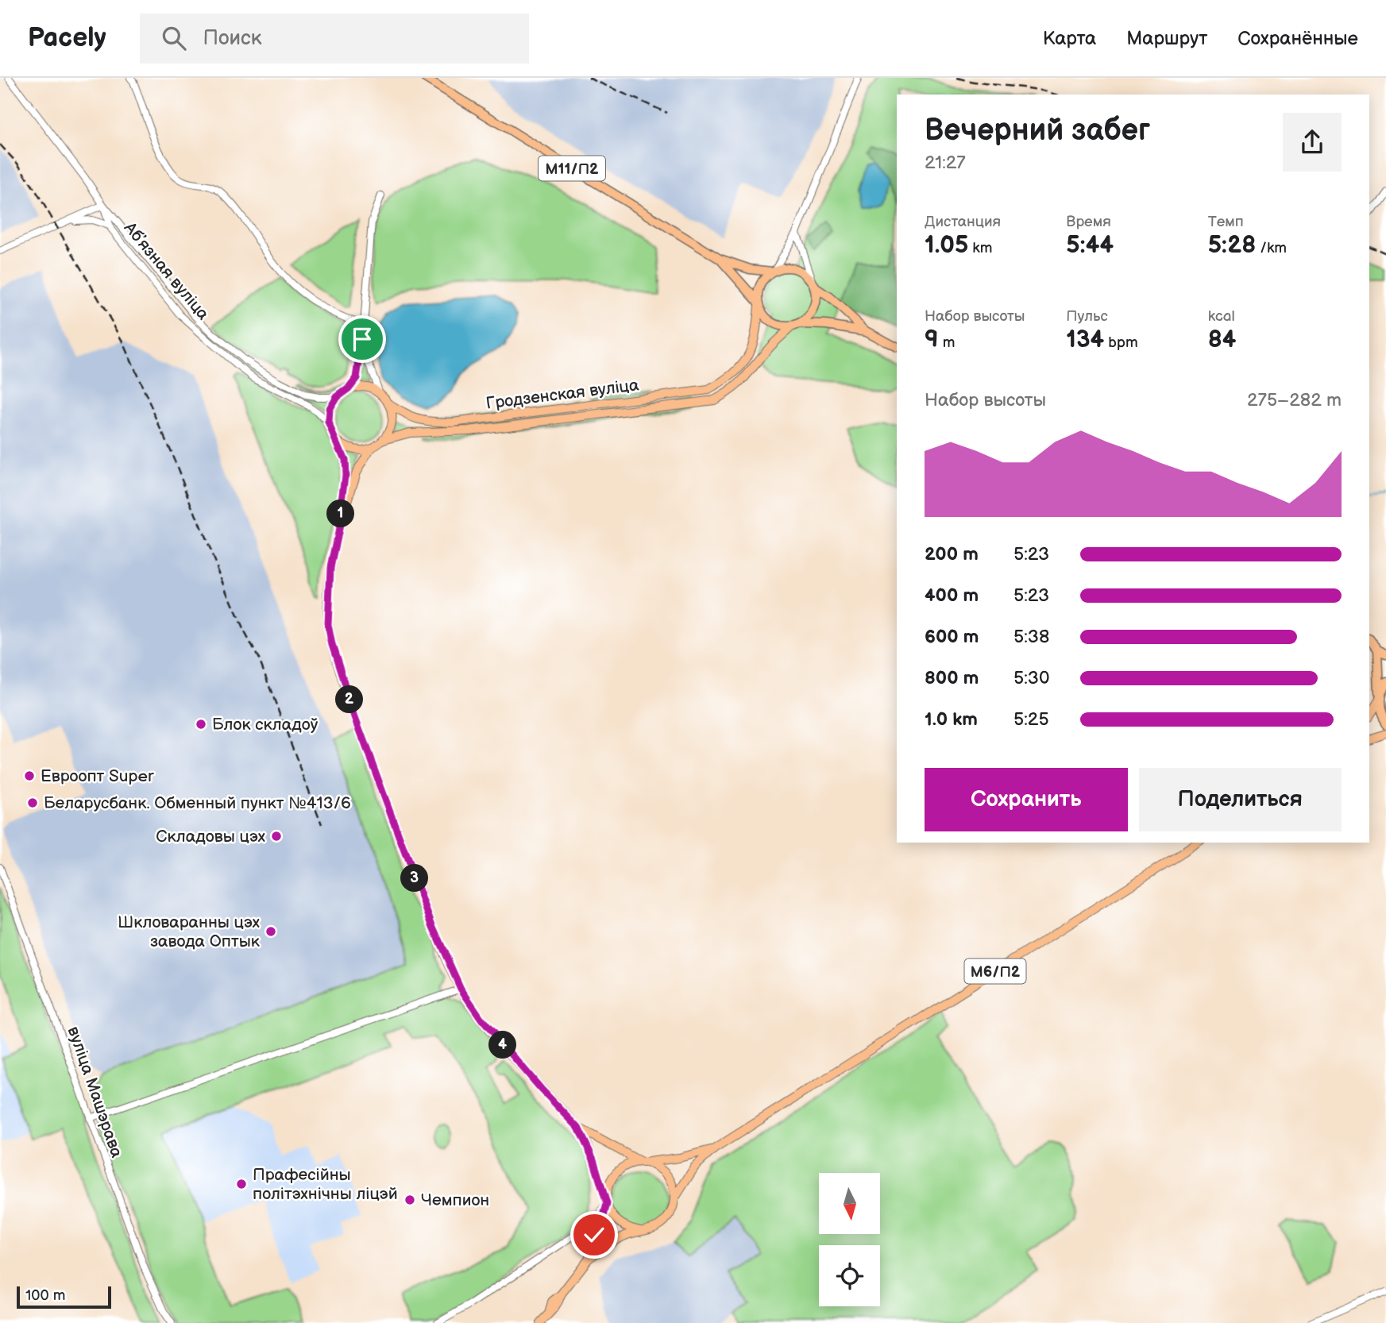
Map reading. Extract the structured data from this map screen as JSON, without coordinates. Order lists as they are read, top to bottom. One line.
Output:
{"streets":{"highway":["М11/П2"],"main road":["Абʼязная вуліца","Гродзенская вуліца","М6/П2"],"street":["вуліца Машэрава"]},"crossings":[["М11/П2","Гродзенская вуліца"],["Абʼязная вуліца","Гродзенская вуліца"],["Абʼязная вуліца","М6/П2"]],"places":["Блок складоў","Евроопт Super","Беларусбанк. Обменный пункт №413/6","Складовы цэх","Шкловаранны цэх завода Оптык","Прафесійны політэхнічны ліцэй","Чемпион"],"scale_bar":"100 m","north":"bottom","page":{"header":"Pacely","search":"Поиск","nav":["Карта","Маршрут","Сохранённые"],"heading":["Вечерний забег","21:27"],"stats":[["Дистанция","1.05 km"],["Время","5:44"],["Темп","5:28 /km"],["Набор высоты","9 m"],["Пульс","134 bpm"],["kcal","84"]],"chart":["Набор высоты","275–282 m"],"pins":["1","2","3","4"],"list":[{"name":"200 m","note":"5:23"},{"name":"400 m","note":"5:23"},{"name":"600 m","note":"5:38"},{"name":"800 m","note":"5:30"},{"name":"1.0 km","note":"5:25"}],"buttons":["Сохранить","Поделиться"],"scale":"100 m"}}
